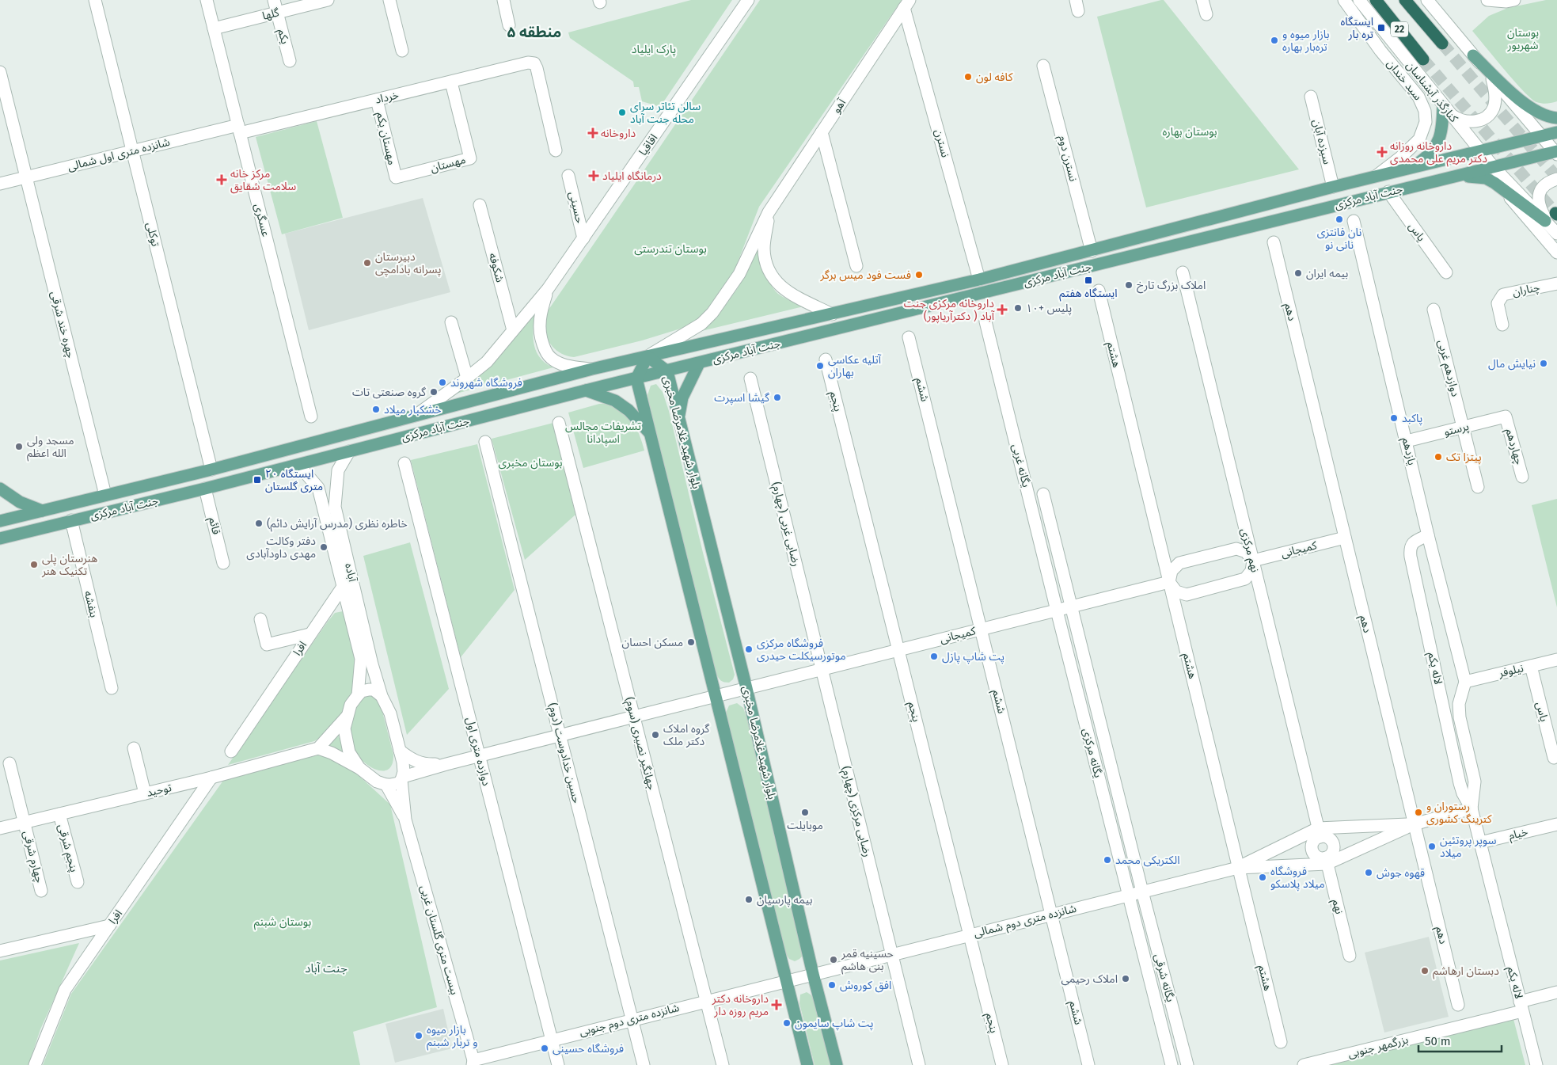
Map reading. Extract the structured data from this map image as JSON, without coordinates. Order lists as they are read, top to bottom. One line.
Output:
{"streets":{"highway":["22"],"main road":["جنت آباد مرکزی","بلوار شهید غلامرضا مخبری"],"street":["گلها","یکم","سید خندان","کنارگذر آبشناسان","خرداد","آهو","مهستان یکم","سیزده آبان","نسترن","اقاقیا","شانزده متری اول شمالی","نسترن دوم","مهستان","حسینی","عسگری","یاس","توکلی","شکوفه","چناران","دهم","چهره خند شرقی","هشتم","دوازدهم غربی","ششم","پنجم","پرستو","چهاردهم","یازدهم","یگانه غربی","رضایی غربی (چهارم)","قائم","کمیجانی","نهم مرکزی","آباده","بنفشه","افرا","لاله یکم","نیلوفر","جهانگیر نصیری (سوم)","دوازده متری اول","حسین خدادوست (دوم)","یگانه مرکزی","توحید","رضایی مرکزی (چهارم)","خیام","پنجم شرقی","چهارم شرقی","نهم","شانزده متری دوم شمالی","بیست متری گلستان غربی","یگانه شرقی","شانزده متری دوم جنوبی","بزرگمهر جنوبی"]},"crossings":[["گلها","یکم"],["گلها","عسگری"],["سید خندان","جنت آباد مرکزی"],["کنارگذر آبشناسان","جنت آباد مرکزی"],["خرداد","مهستان یکم"],["خرداد","شانزده متری اول شمالی"],["خرداد","مهستان"],["خرداد","عسگری"],["آهو","نسترن"],["آهو","جنت آباد مرکزی"],["آهو","بلوار شهید غلامرضا مخبری"],["مهستان یکم","مهستان"],["سیزده آبان","جنت آباد مرکزی"],["نسترن","جنت آباد مرکزی"],["اقاقیا","حسینی"],["شانزده متری اول شمالی","عسگری"],["شانزده متری اول شمالی","توکلی"],["شانزده متری اول شمالی","چهره خند شرقی"],["نسترن دوم","جنت آباد مرکزی"],["جنت آباد مرکزی","یاس"],["جنت آباد مرکزی","توکلی"],["جنت آباد مرکزی","چهره خند شرقی"],["جنت آباد مرکزی","بلوار شهید غلامرضا مخبری"],["جنت آباد مرکزی","قائم"],["جنت آباد مرکزی","آباده"],["جنت آباد مرکزی","بنفشه"],["یاس","نیلوفر"],["دهم","کمیجانی"],["دهم","شانزده متری دوم شمالی"],["هشتم","کمیجانی"],["هشتم","شانزده متری دوم شمالی"],["دوازدهم غربی","پرستو"],["ششم","کمیجانی"],["ششم","شانزده متری دوم شمالی"],["پنجم","کمیجانی"],["پنجم","شانزده متری دوم شمالی"],["پرستو","چهاردهم"],["پرستو","یازدهم"],["بلوار شهید غلامرضا مخبری","کمیجانی"],["بلوار شهید غلامرضا مخبری","شانزده متری دوم شمالی"],["یازدهم","لاله یکم"],["یازدهم","نیلوفر"],["یگانه غربی","کمیجانی"],["یگانه غربی","یگانه مرکزی"],["رضایی غربی (چهارم)","کمیجانی"],["رضایی غربی (چهارم)","رضایی مرکزی (چهارم)"],["کمیجانی","نهم مرکزی"],["کمیجانی","آباده"],["کمیجانی","جهانگیر نصیری (سوم)"],["کمیجانی","دوازده متری اول"],["کمیجانی","حسین خدادوست (دوم)"],["کمیجانی","یگانه مرکزی"],["کمیجانی","رضایی مرکزی (چهارم)"],["نهم مرکزی","شانزده متری دوم شمالی"],["آباده","افرا"],["آباده","بیست متری گلستان غربی"],["افرا","توحید"],["لاله یکم","نیلوفر"],["لاله یکم","خیام"],["لاله یکم","شانزده متری دوم شمالی"],["لاله یکم","بزرگمهر جنوبی"],["جهانگیر نصیری (سوم)","شانزده متری دوم جنوبی"],["دوازده متری اول","شانزده متری دوم جنوبی"],["حسین خدادوست (دوم)","شانزده متری دوم جنوبی"],["یگانه مرکزی","شانزده متری دوم شمالی"],["یگانه مرکزی","یگانه شرقی"],["توحید","پنجم شرقی"],["توحید","چهارم شرقی"],["رضایی مرکزی (چهارم)","شانزده متری دوم شمالی"],["نهم","شانزده متری دوم شمالی"],["شانزده متری دوم شمالی","یگانه شرقی"],["شانزده متری دوم شمالی","شانزده متری دوم جنوبی"],["بیست متری گلستان غربی","شانزده متری دوم جنوبی"]],"districts":["منطقه ۵","جنت آباد"],"parks":["بوستان شهریور","پارک ایلیاد","بوستان بهاره","بوستان تندرستی","تشریفات مجالس اسپادانا","بوستان مخبری","بوستان شبنم"],"places":{"transit":["ایستگاه تره بار","ایستگاه هفتم","ایستگاه ۲۰ متری گلستان"],"other":["بازار میوه و تره‌بار بهاره","کافه لون","سالن تئاتر سرای محله جنت آباد","نان فانتزی نانی نو","دبیرستان پسرانه بادامچی","بیمه ایران","فست فود میس برگر","املاک بزرگ تارخ","پلیس +۱۰","نیایش مال","آتلیه عکاسی بهاران","فروشگاه شهروند","گروه صنعتی تات","گیشا اسپرت","خشکبار میلاد","پاکبد","مسجد ولی الله اعظم","پیتزا تک","خاطره نظری (مدرس آرایش دائم)","دفتر وکالت مهدی داودآبادی","هنرستان پلی تکنیک هنر","مسکن احسان","فروشگاه مرکزی موتورسیکلت حيدری","پت شاپ پازل","گروه املاک دکتر ملک","موبایلت","رستوران و کترینگ کشوری","سوپر پروتئین میلاد","الکتریکی محمد","قهوه جوش","فروشگاه میلاد پلاسکو","بیمه پارسیان","حسینیه قمر بنی هاشم","دبستان ارهاشم","املاک رحیمی","افق کوروش","پت شاپ سایمون","بازار میوه و تربار شبنم","فروشگاه حسینی"],"health":["داروخانه","داروخانه روزانه دکتر مریم علی محمدی","درمانگاه ایلیاد","مرکز خانه سلامت شقایق","داروخانه مرکزی جنت آباد ( دکترآریاپور)","داروخانه دکتر مریم روزه دار"]},"scale_bar":"50 m"}
